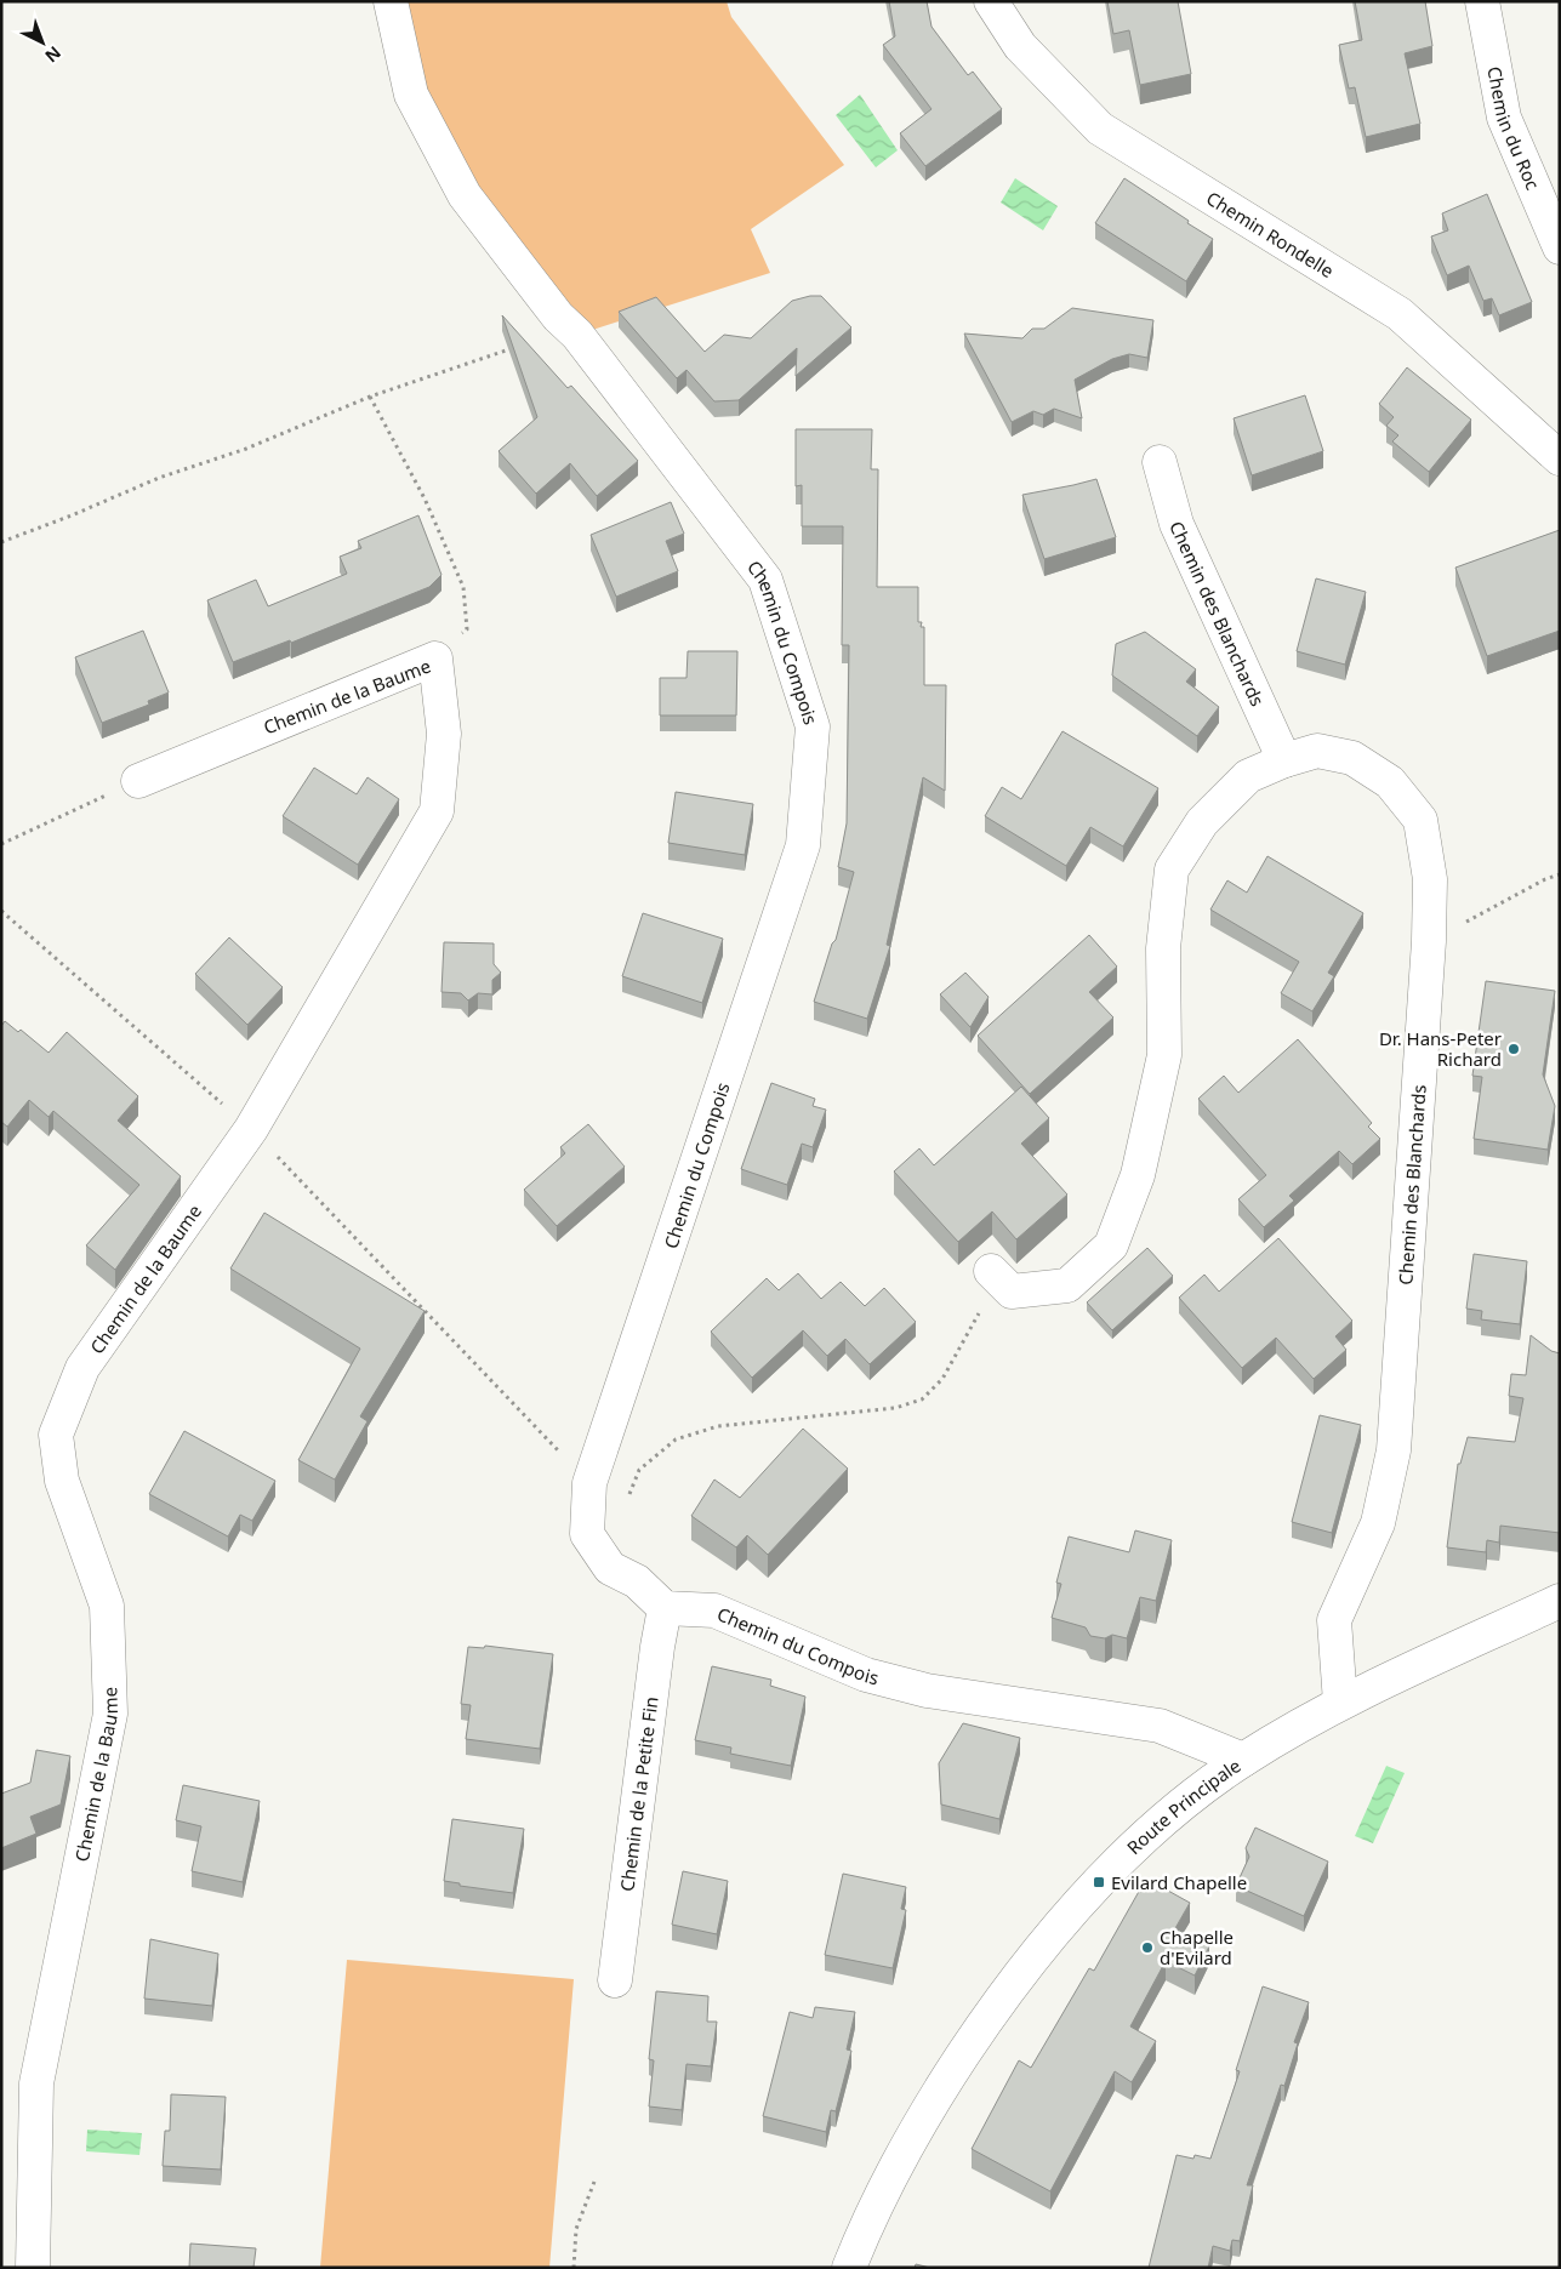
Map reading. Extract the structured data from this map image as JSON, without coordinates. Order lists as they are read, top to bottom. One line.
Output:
{"streets":{"street":["Chemin du Roc","Chemin Rondelle","Chemin des Blanchards","Chemin du Compois","Chemin de la Baume","Chemin de la Petite Fin","Route Principale"]},"crossings":[["Chemin des Blanchards","Route Principale"],["Chemin du Compois","Chemin de la Petite Fin"],["Chemin du Compois","Route Principale"]],"places":{"other":["Dr. Hans-Peter Richard","Chapelle d'Evilard"],"transit":["Evilard Chapelle"]},"north":"bottom right"}
